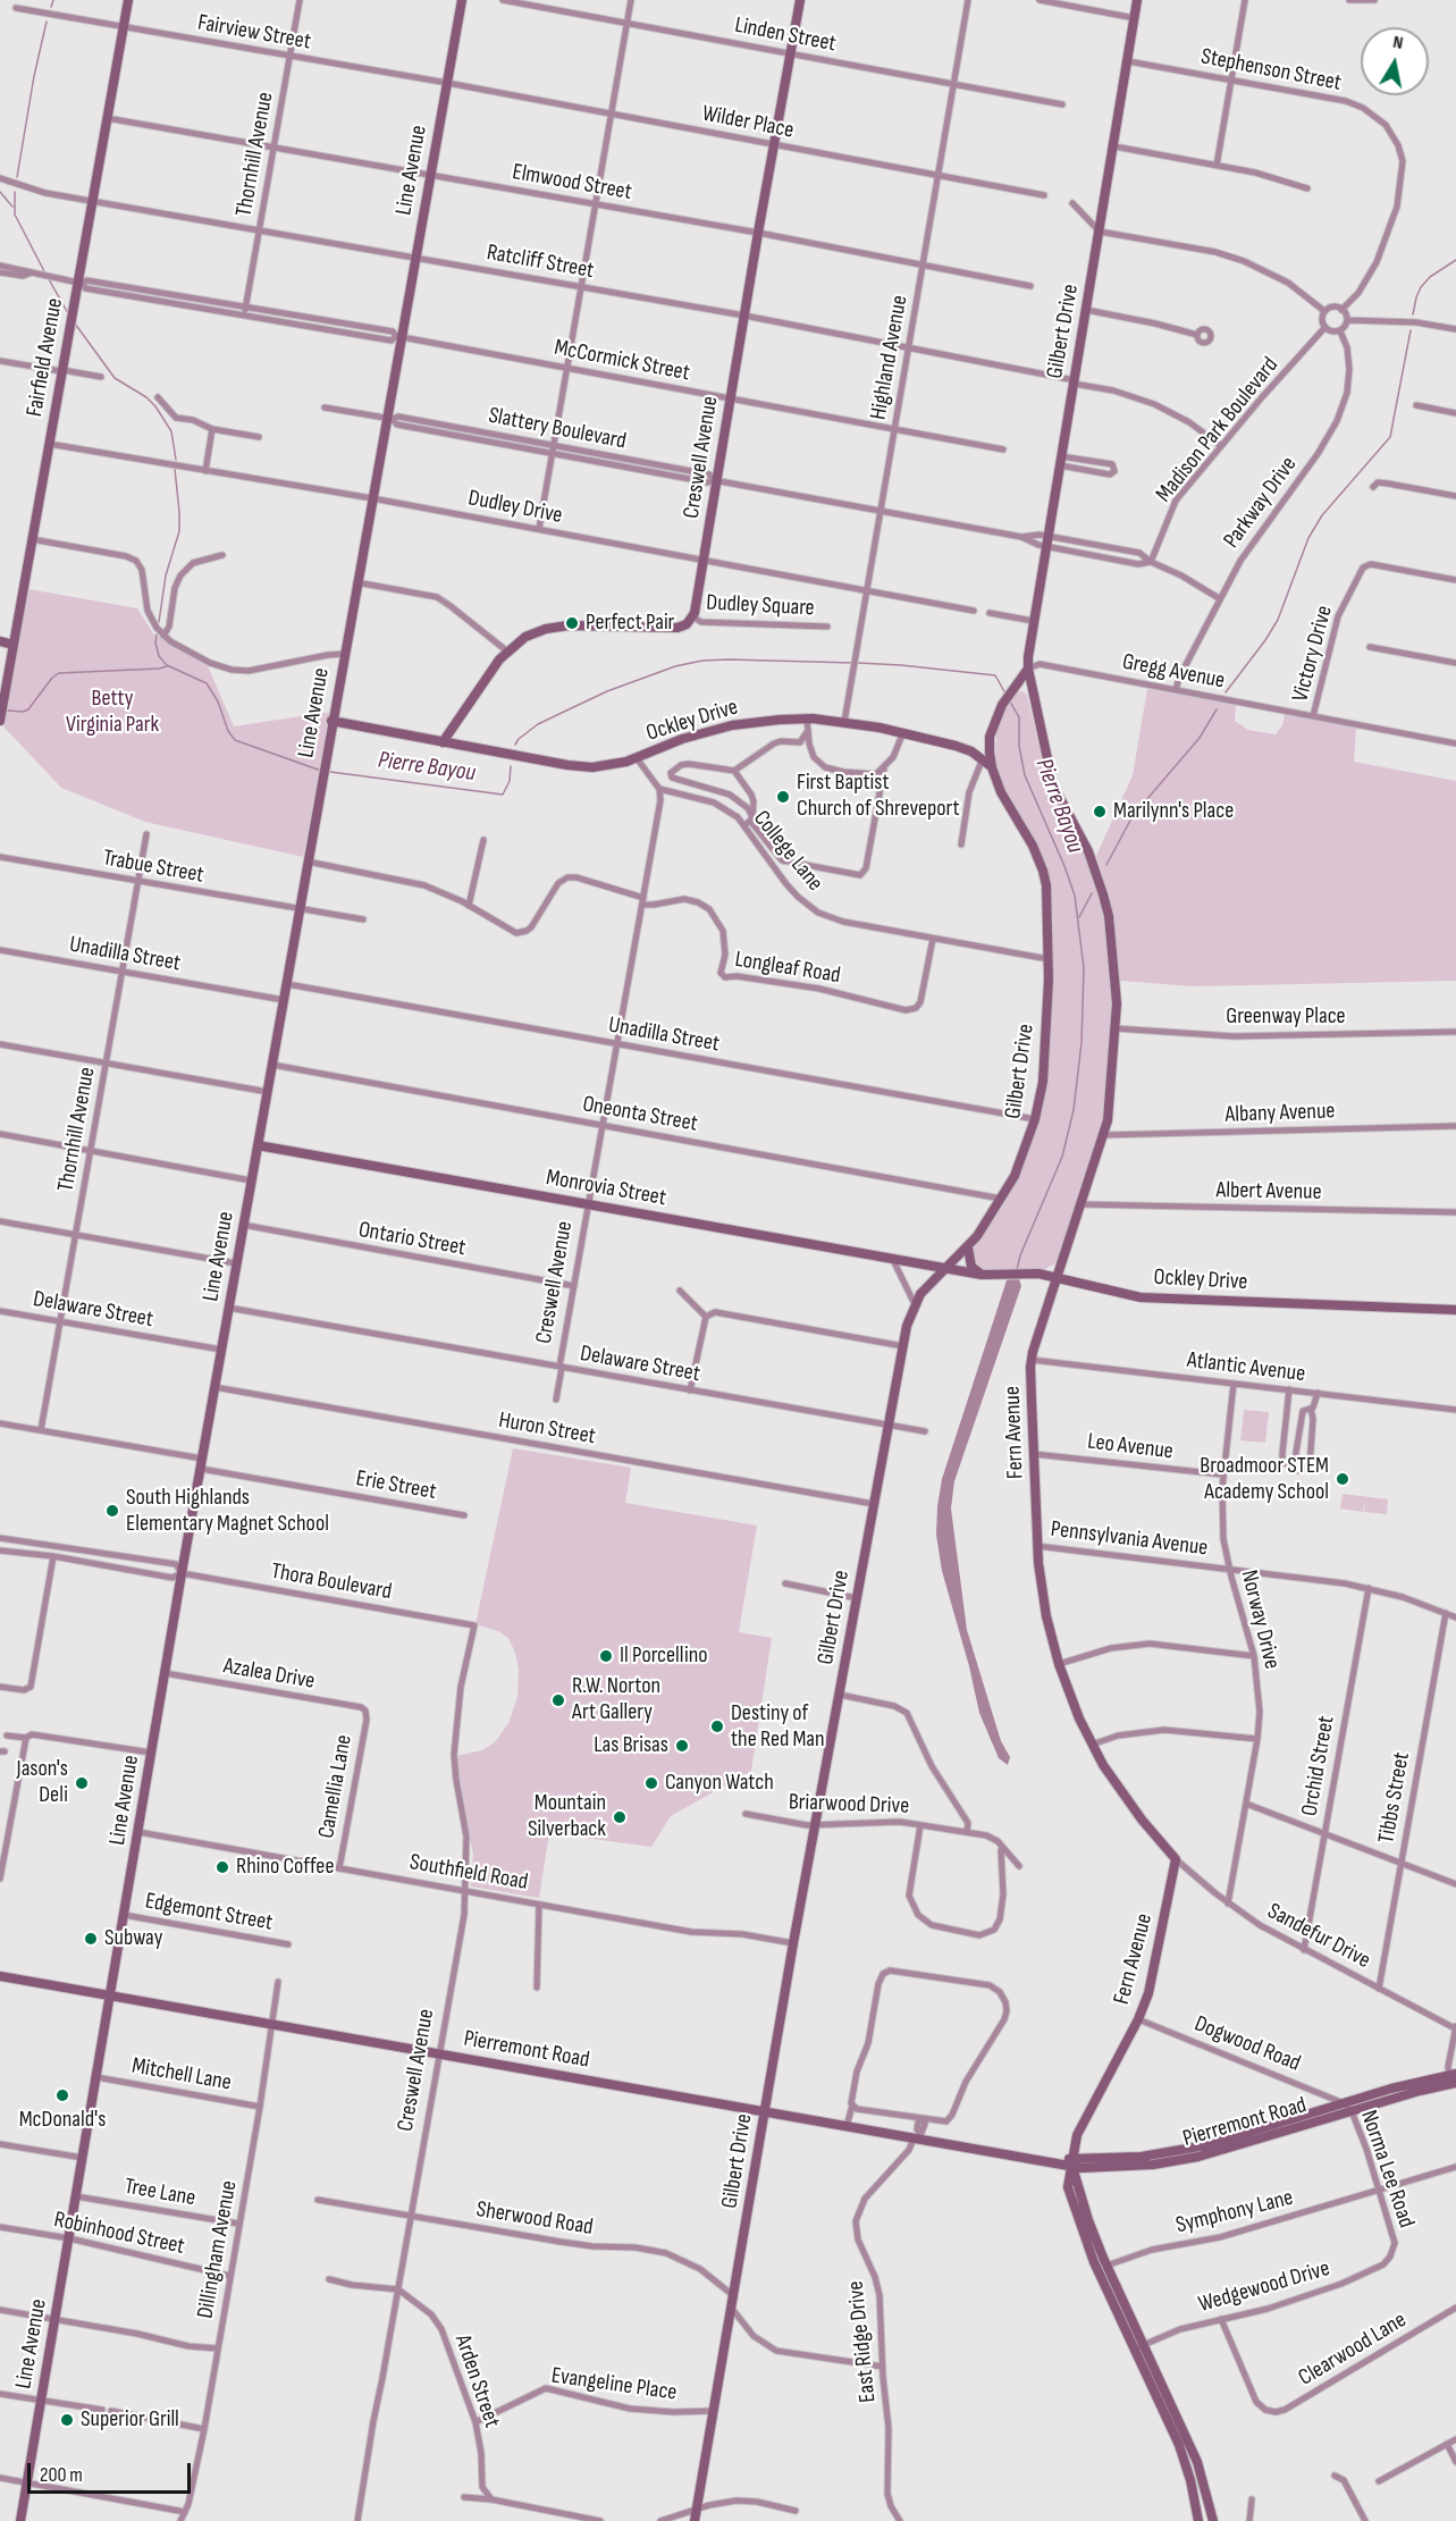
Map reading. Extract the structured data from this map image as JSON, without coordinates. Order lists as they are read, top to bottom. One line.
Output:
{"streets":{"street":["Fairview Street","Linden Street","Stephenson Street","Wilder Place","Thornhill Avenue","Line Avenue","Elmwood Street","Ratcliff Street","Gilbert Drive","Fairfield Avenue","Highland Avenue","McCormick Street","Slattery Boulevard","Madison Park Boulevard","Creswell Avenue","Parkway Drive","Dudley Drive","Dudley Square","Victory Drive","Gregg Avenue","Ockley Drive","College Lane","Trabue Street","Unadilla Street","Longleaf Road","Greenway Place","Albany Avenue","Oneonta Street","Monrovia Street","Albert Avenue","Ontario Street","Delaware Street","Atlantic Avenue","Huron Street","Fern Avenue","Leo Avenue","Erie Street","Pennsylvania Avenue","Thora Boulevard","Norway Drive","Azalea Drive","Orchid Street","Camellia Lane","Tibbs Street","Briarwood Drive","Southfield Road","Edgemont Street","Sandefur Drive","Dogwood Road","Pierremont Road","Mitchell Lane","Norma Lee Road","Tree Lane","Symphony Lane","Sherwood Road","Robinhood Street","Dillingham Avenue","Wedgewood Drive","East Ridge Drive","Clearwood Lane","Arden Street","Evangeline Place"]},"crossings":[["Fairview Street","Wilder Place"],["Fairview Street","Thornhill Avenue"],["Fairview Street","Line Avenue"],["Fairview Street","Fairfield Avenue"],["Linden Street","Highland Avenue"],["Linden Street","Creswell Avenue"],["Stephenson Street","Gilbert Drive"],["Stephenson Street","Madison Park Boulevard"],["Stephenson Street","Parkway Drive"],["Wilder Place","Line Avenue"],["Wilder Place","Highland Avenue"],["Wilder Place","Creswell Avenue"],["Thornhill Avenue","Elmwood Street"],["Thornhill Avenue","Ratcliff Street"],["Thornhill Avenue","McCormick Street"],["Thornhill Avenue","Trabue Street"],["Thornhill Avenue","Unadilla Street"],["Thornhill Avenue","Delaware Street"],["Thornhill Avenue","Erie Street"],["Line Avenue","Elmwood Street"],["Line Avenue","Ratcliff Street"],["Line Avenue","McCormick Street"],["Line Avenue","Slattery Boulevard"],["Line Avenue","Dudley Drive"],["Line Avenue","Ockley Drive"],["Line Avenue","Trabue Street"],["Line Avenue","Unadilla Street"],["Line Avenue","Longleaf Road"],["Line Avenue","Oneonta Street"],["Line Avenue","Monrovia Street"],["Line Avenue","Ontario Street"],["Line Avenue","Delaware Street"],["Line Avenue","Huron Street"],["Line Avenue","Erie Street"],["Line Avenue","Thora Boulevard"],["Line Avenue","Azalea Drive"],["Line Avenue","Southfield Road"],["Line Avenue","Edgemont Street"],["Line Avenue","Pierremont Road"],["Line Avenue","Mitchell Lane"],["Line Avenue","Tree Lane"],["Line Avenue","Robinhood Street"],["Elmwood Street","Fairfield Avenue"],["Elmwood Street","Highland Avenue"],["Elmwood Street","Creswell Avenue"],["Ratcliff Street","Gilbert Drive"],["Ratcliff Street","Fairfield Avenue"],["Ratcliff Street","Highland Avenue"],["Ratcliff Street","Madison Park Boulevard"],["Ratcliff Street","Creswell Avenue"],["Gilbert Drive","Slattery Boulevard"],["Gilbert Drive","Gregg Avenue"],["Gilbert Drive","Ockley Drive"],["Gilbert Drive","College Lane"],["Gilbert Drive","Unadilla Street"],["Gilbert Drive","Oneonta Street"],["Gilbert Drive","Monrovia Street"],["Gilbert Drive","Delaware Street"],["Gilbert Drive","Huron Street"],["Gilbert Drive","Fern Avenue"],["Gilbert Drive","Briarwood Drive"],["Gilbert Drive","Southfield Road"],["Gilbert Drive","Pierremont Road"],["Gilbert Drive","Sherwood Road"],["Gilbert Drive","Evangeline Place"],["Fairfield Avenue","McCormick Street"],["Fairfield Avenue","Dudley Drive"],["Highland Avenue","McCormick Street"],["Highland Avenue","Slattery Boulevard"],["Highland Avenue","Dudley Drive"],["Highland Avenue","Ockley Drive"],["McCormick Street","Creswell Avenue"],["Slattery Boulevard","Madison Park Boulevard"],["Slattery Boulevard","Creswell Avenue"],["Slattery Boulevard","Parkway Drive"],["Madison Park Boulevard","Parkway Drive"],["Creswell Avenue","Dudley Drive"],["Creswell Avenue","Dudley Square"],["Creswell Avenue","College Lane"],["Creswell Avenue","Unadilla Street"],["Creswell Avenue","Longleaf Road"],["Creswell Avenue","Oneonta Street"],["Creswell Avenue","Monrovia Street"],["Creswell Avenue","Ontario Street"],["Creswell Avenue","Delaware Street"],["Creswell Avenue","Thora Boulevard"],["Creswell Avenue","Southfield Road"],["Creswell Avenue","Pierremont Road"],["Creswell Avenue","Sherwood Road"],["Creswell Avenue","Arden Street"],["Parkway Drive","Gregg Avenue"],["Victory Drive","Gregg Avenue"],["Gregg Avenue","Fern Avenue"],["Ockley Drive","Monrovia Street"],["Ockley Drive","Fern Avenue"],["College Lane","Longleaf Road"],["Greenway Place","Fern Avenue"],["Albany Avenue","Fern Avenue"],["Albert Avenue","Fern Avenue"],["Atlantic Avenue","Fern Avenue"],["Atlantic Avenue","Norway Drive"],["Fern Avenue","Leo Avenue"],["Fern Avenue","Pennsylvania Avenue"],["Fern Avenue","Sandefur Drive"],["Fern Avenue","Dogwood Road"],["Fern Avenue","Pierremont Road"],["Fern Avenue","Symphony Lane"],["Fern Avenue","Wedgewood Drive"],["Leo Avenue","Norway Drive"],["Pennsylvania Avenue","Norway Drive"],["Pennsylvania Avenue","Orchid Street"],["Pennsylvania Avenue","Tibbs Street"],["Norway Drive","Sandefur Drive"],["Azalea Drive","Camellia Lane"],["Orchid Street","Sandefur Drive"],["Camellia Lane","Southfield Road"],["Tibbs Street","Sandefur Drive"],["Dogwood Road","Pierremont Road"],["Dogwood Road","Norma Lee Road"],["Pierremont Road","Norma Lee Road"],["Pierremont Road","Dillingham Avenue"],["Pierremont Road","East Ridge Drive"],["Mitchell Lane","Dillingham Avenue"],["Norma Lee Road","Symphony Lane"],["Norma Lee Road","Wedgewood Drive"],["Tree Lane","Dillingham Avenue"],["Robinhood Street","Dillingham Avenue"],["Wedgewood Drive","Clearwood Lane"],["Arden Street","Evangeline Place"]],"water":["Pierre Bayou"],"parks":["Betty Virginia Park"],"places":["Perfect Pair","First Baptist Church of Shreveport","Marilynn's Place","Broadmoor STEM Academy School","South Highlands Elementary Magnet School","Il Porcellino","R.W. Norton Art Gallery","Destiny of the Red Man","Las Brisas","Jason's Deli","Canyon Watch","Mountain Silverback","Rhino Coffee","Subway","McDonald's","Superior Grill"],"scale_bar":"200 m","north":"top"}
